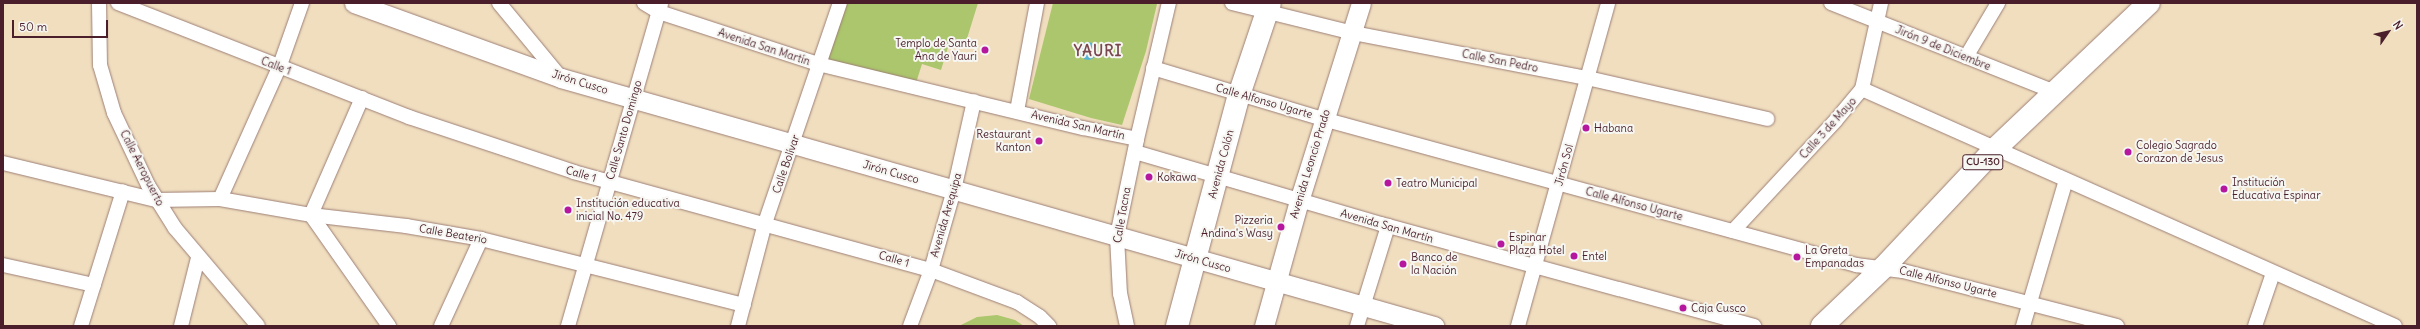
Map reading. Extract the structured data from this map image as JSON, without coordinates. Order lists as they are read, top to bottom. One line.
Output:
{"streets":{"main road":["CU-130","Avenida Colón"],"street":["Avenida San Martín","Jirón 9 de Diciembre","Calle San Pedro","Calle 1","Jirón Cusco","Calle Alfonso Ugarte","Calle 3 de Mayo","Calle Santo Domingo","Calle Bolívar","Avenida Leoncio Prado","Jirón Sol","Calle Aeropuerto","Avenida Arequipa","Calle Tacna","Calle Beaterio"]},"crossings":[["Avenida San Martín","Calle Santo Domingo"],["Avenida San Martín","Calle Bolívar"],["Avenida San Martín","Avenida Colón"],["Avenida San Martín","Avenida Leoncio Prado"],["Avenida San Martín","Jirón Sol"],["Avenida San Martín","Avenida Arequipa"],["Avenida San Martín","Calle Tacna"],["Jirón 9 de Diciembre","Calle 3 de Mayo"],["Jirón 9 de Diciembre","CU-130"],["Calle San Pedro","Avenida Colón"],["Calle San Pedro","Avenida Leoncio Prado"],["Calle San Pedro","Jirón Sol"],["Calle 1","Calle Santo Domingo"],["Calle 1","Calle Bolívar"],["Calle 1","Avenida Arequipa"],["Jirón Cusco","Calle Santo Domingo"],["Jirón Cusco","Calle Bolívar"],["Jirón Cusco","Avenida Colón"],["Jirón Cusco","Avenida Leoncio Prado"],["Jirón Cusco","Avenida Arequipa"],["Jirón Cusco","Calle Tacna"],["Calle Alfonso Ugarte","Calle 3 de Mayo"],["Calle Alfonso Ugarte","CU-130"],["Calle Alfonso Ugarte","Avenida Colón"],["Calle Alfonso Ugarte","Avenida Leoncio Prado"],["Calle Alfonso Ugarte","Jirón Sol"],["Calle Alfonso Ugarte","Calle Tacna"],["Calle Santo Domingo","Calle Beaterio"],["Calle Bolívar","Calle Beaterio"],["Calle Aeropuerto","Calle Beaterio"]],"districts":["YAURI"],"places":["Templo de Santa Ana de Yauri","Habana","Restaurant Kanton","Colegio Sagrado Corazon de Jesus","Kokawa","Teatro Municipal","Institución Educativa Espinar","Institución educativa inicial No. 479","Pizzeria Andina's Wasy","Espinar Plaza Hotel","Entel","La Greta Empanadas","Banco de la Nación","Caja Cusco"],"scale_bar":"50 m","north":"top right"}
